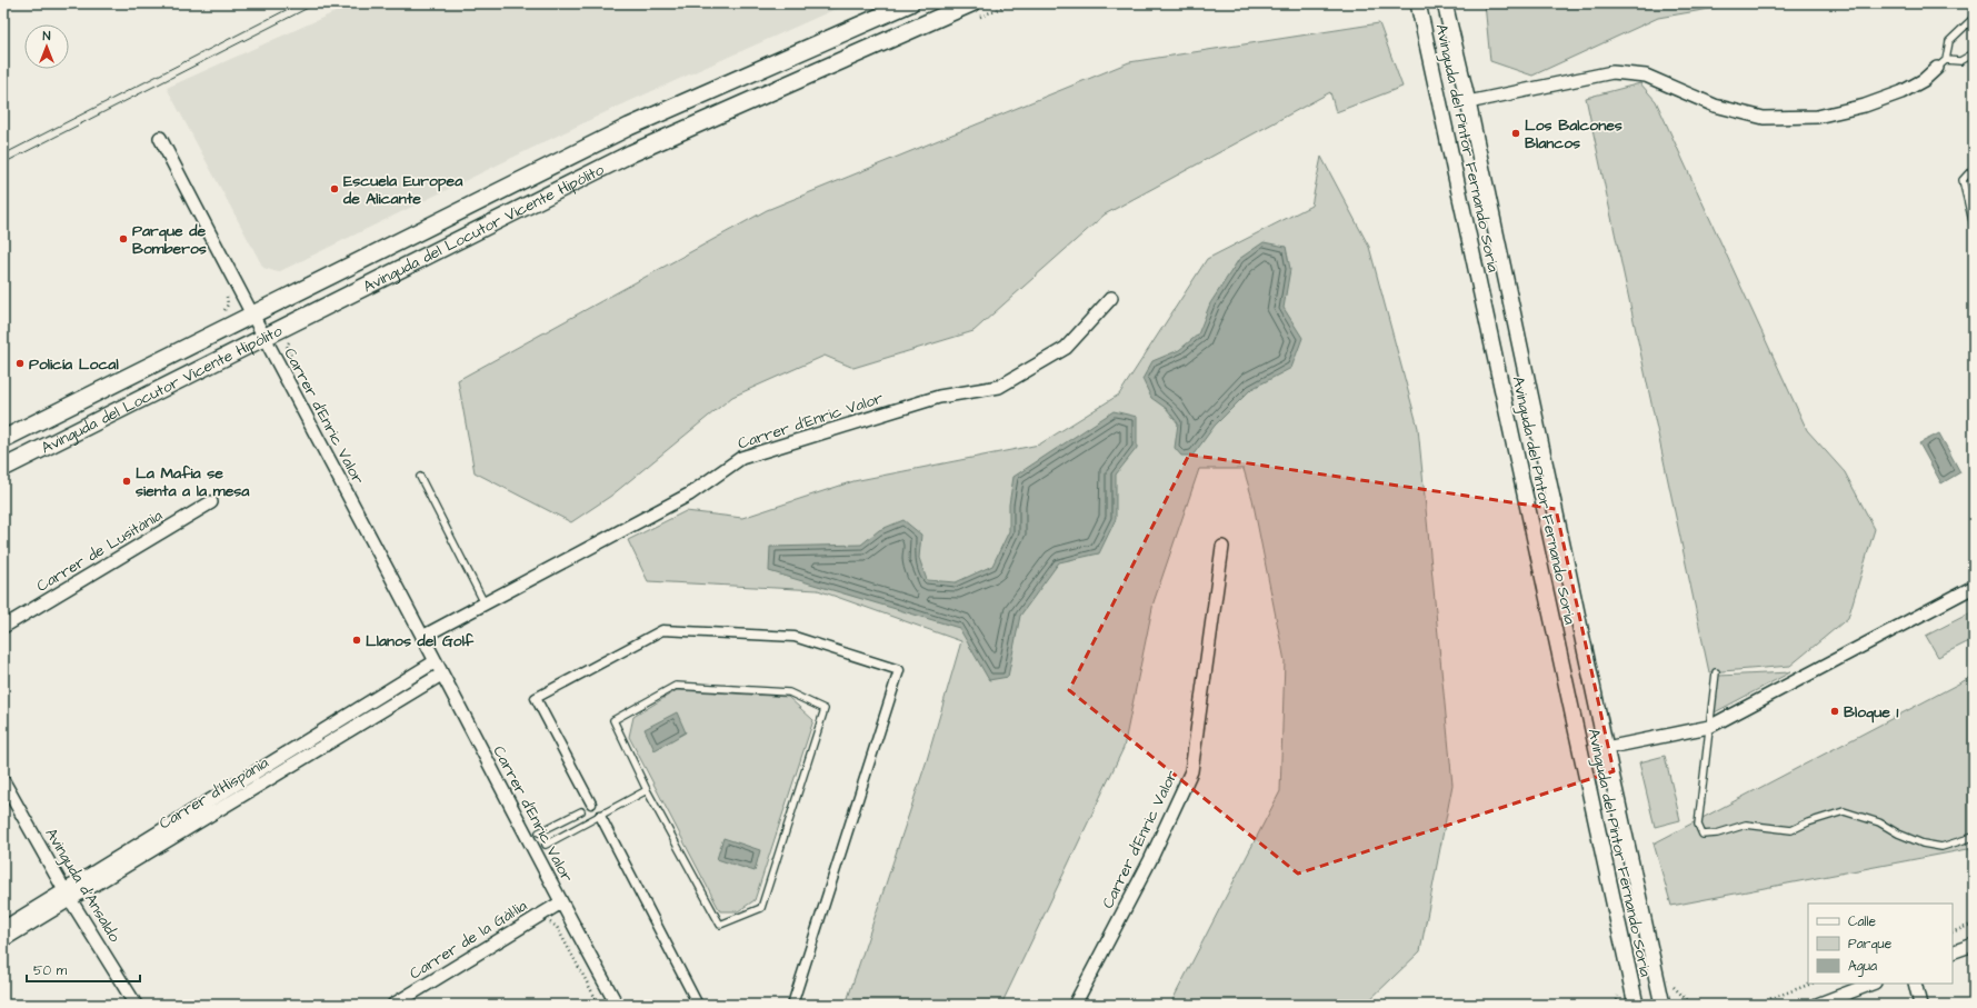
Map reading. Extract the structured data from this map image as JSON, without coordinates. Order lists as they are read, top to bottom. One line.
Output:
{"streets":{"main road":["Avinguda del Locutor Vicente Hipólito"],"street":["Avinguda del Pintor Fernando Soria","Carrer d'Enric Valor","Carrer de Lusitània","Carrer d'Hispània","Avinguda d'Ansaldo","Carrer de la Gàl·lia"]},"crossings":[["Avinguda del Locutor Vicente Hipólito","Carrer d'Enric Valor"],["Carrer d'Enric Valor","Carrer d'Hispània"],["Carrer d'Enric Valor","Carrer de la Gàl·lia"],["Carrer d'Hispània","Avinguda d'Ansaldo"]],"places":["Los Balcones Blancos","Escuela Europea de Alicante","Parque de Bomberos","Policía Local","La Mafia se sienta a la mesa","Llanos del Golf","Bloque 1"],"legend":["Calle","Parque","Agua"],"scale_bar":"50 m","north":"top"}
